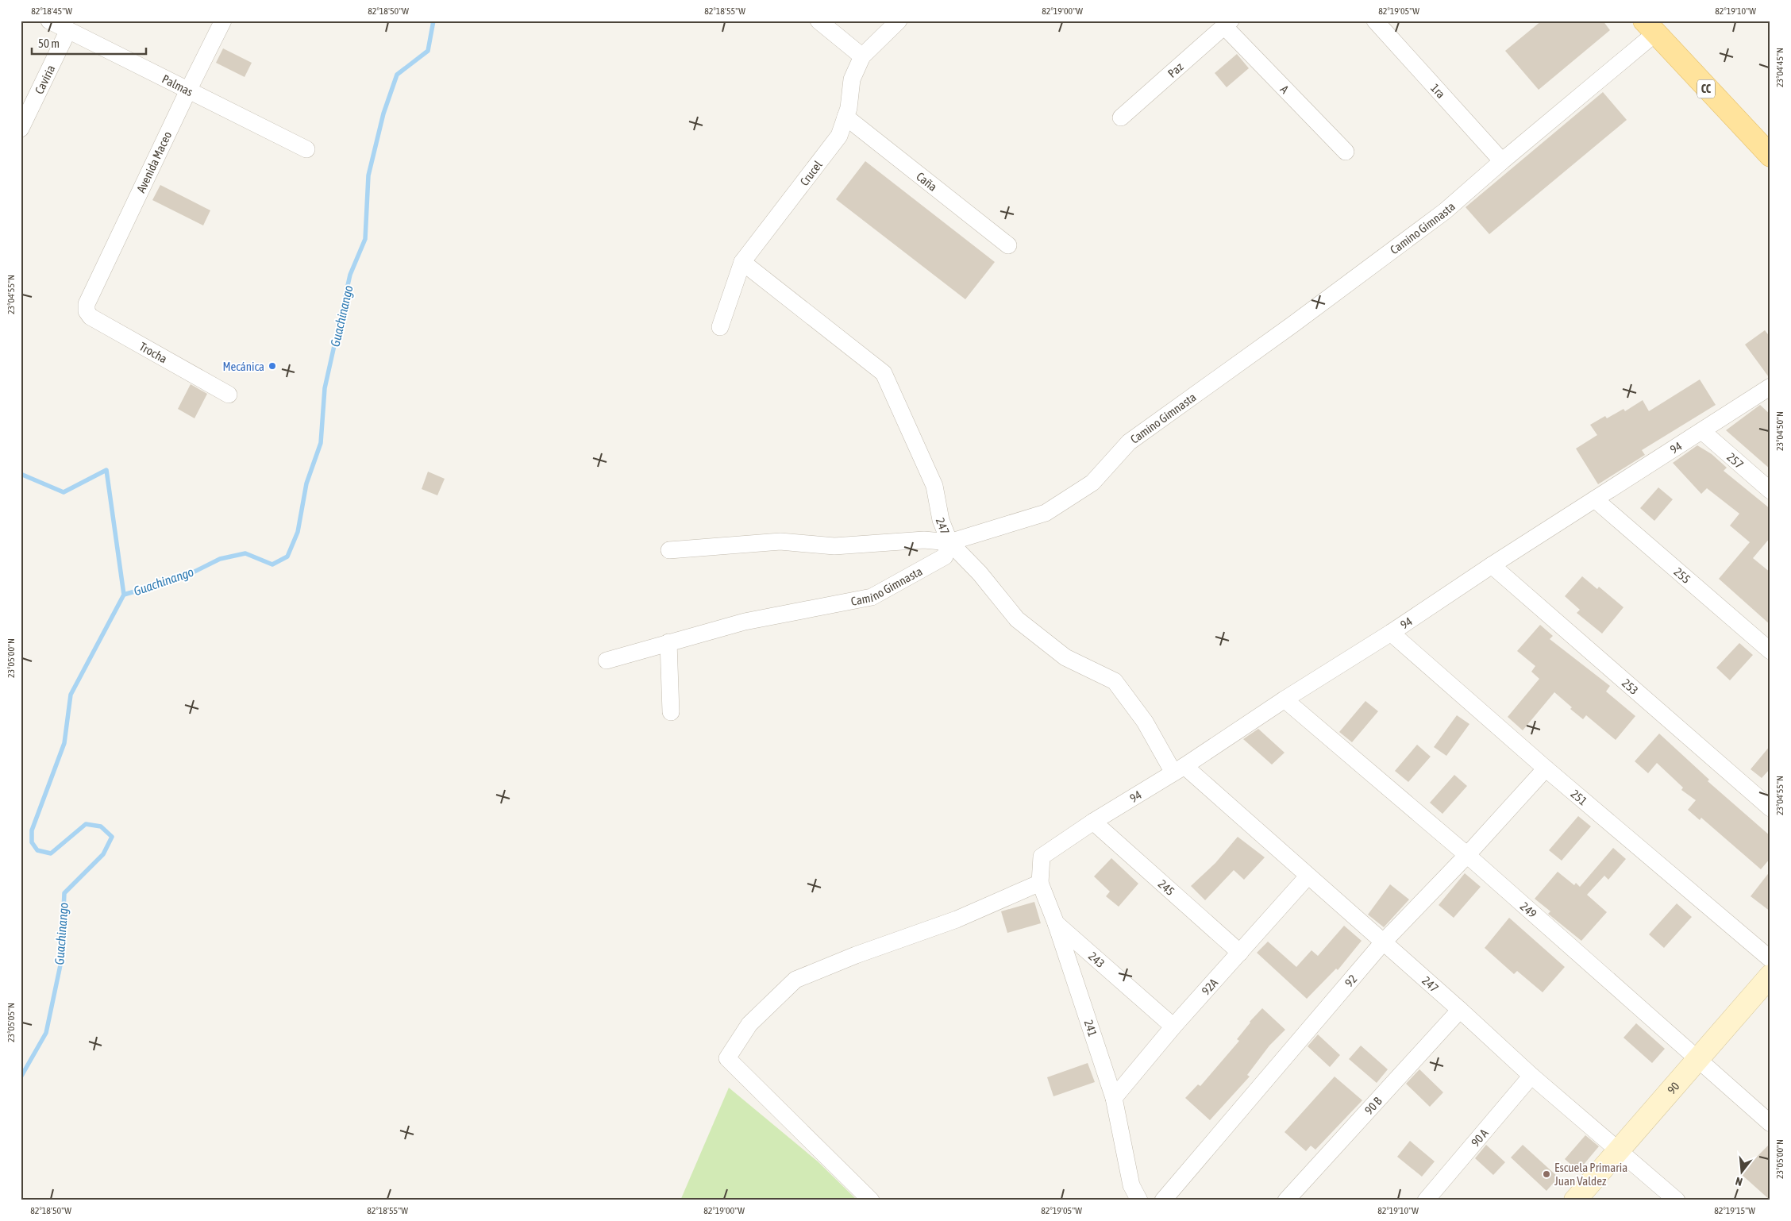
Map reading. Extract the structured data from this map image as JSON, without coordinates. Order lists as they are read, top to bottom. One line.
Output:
{"streets":{"main road":["CC"],"street":["Paz","Caviria","Palmas","A","1ra","Avenida Maceo","Crucel","Caña","Camino Gimnasta","Trocha","94","257","247","255","253","251","245","249","243","92","92A","241","90","90 B","90 A"]},"crossings":[["Paz","A"],["Caviria","Palmas"],["Palmas","Avenida Maceo"],["CC","Camino Gimnasta"],["1ra","Camino Gimnasta"],["Avenida Maceo","Trocha"],["Crucel","Caña"],["Crucel","247"],["Camino Gimnasta","247"],["94","257"],["94","247"],["94","255"],["94","253"],["94","251"],["94","245"],["94","249"],["94","241"],["247","92"],["247","92A"],["247","90"],["247","90 B"],["247","90 A"],["251","92"],["245","92A"],["249","92"],["249","90"],["243","92A"],["243","241"],["92A","241"]],"water":["Guachinango"],"places":["Mecánica","Escuela Primaria Juan Valdez"],"scale_bar":"50 m","north":"bottom","coordinates":["82°18'45\"W","82°18'50\"W","82°18'55\"W","82°19'00\"W","82°19'05\"W","82°19'10\"W","23°04'45\"N","23°04'55\"N","23°04'50\"N","23°05'00\"N","23°05'05\"N","82°19'15\"W"]}
